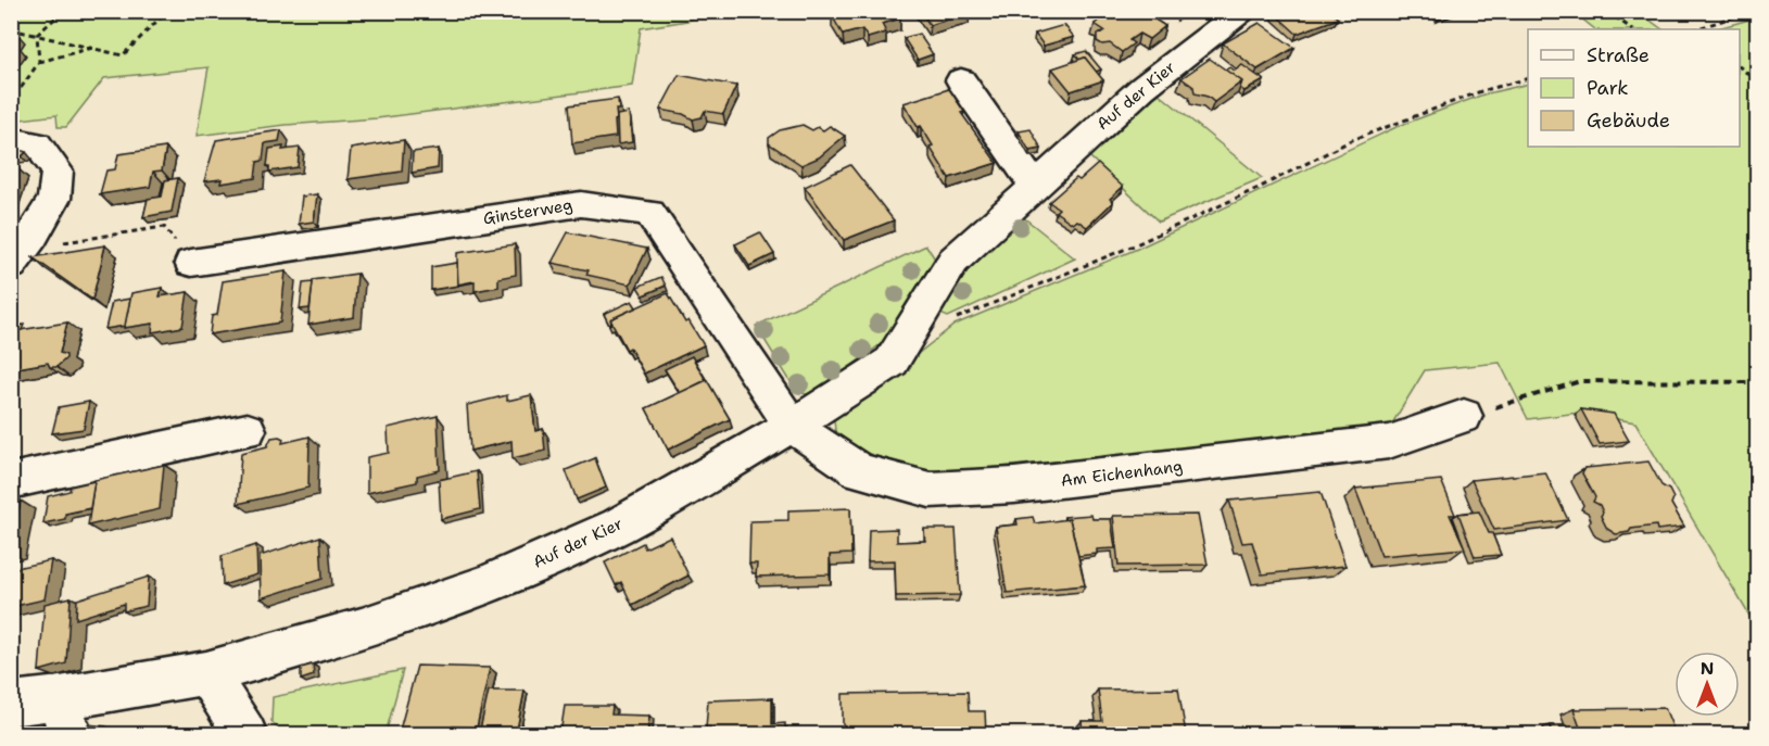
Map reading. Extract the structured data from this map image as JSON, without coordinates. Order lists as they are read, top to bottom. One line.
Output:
{"streets":{"street":["Auf der Kier","Ginsterweg","Am Eichenhang"]},"crossings":[["Auf der Kier","Ginsterweg"],["Auf der Kier","Am Eichenhang"],["Ginsterweg","Am Eichenhang"]],"legend":["Straße","Park","Gebäude"],"north":"top"}
